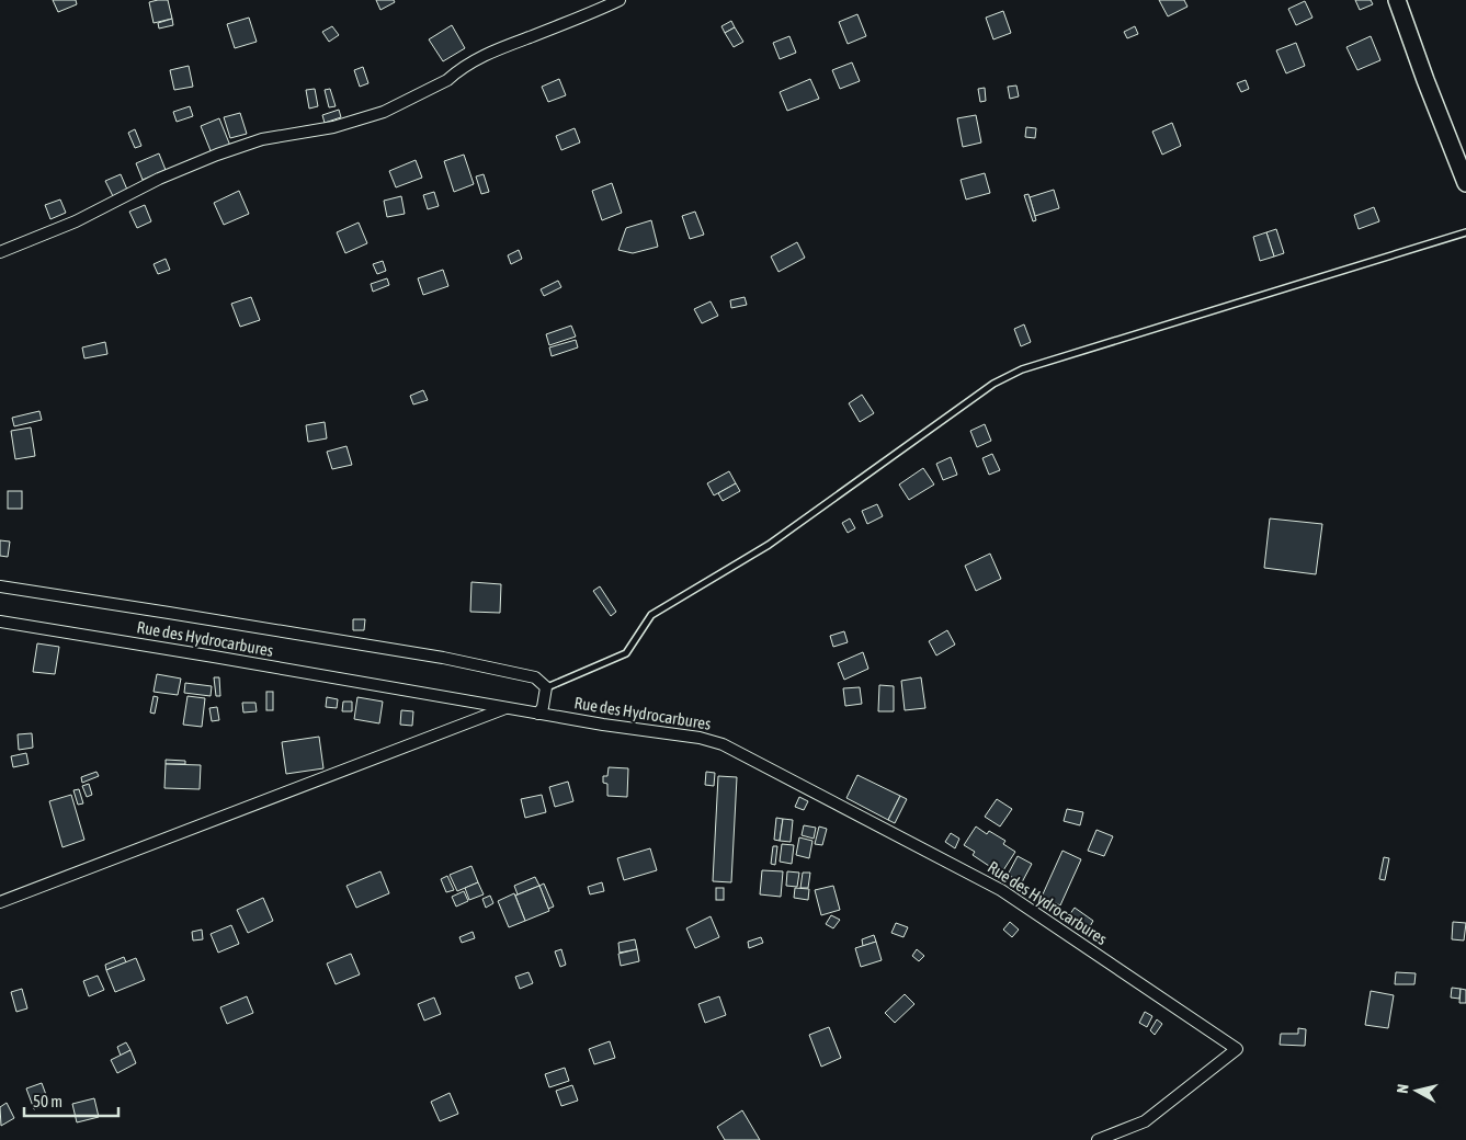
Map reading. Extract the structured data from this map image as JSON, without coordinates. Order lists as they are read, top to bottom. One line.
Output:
{"streets":{"street":["Rue des Hydrocarbures"]},"scale_bar":"50 m","north":"left"}
